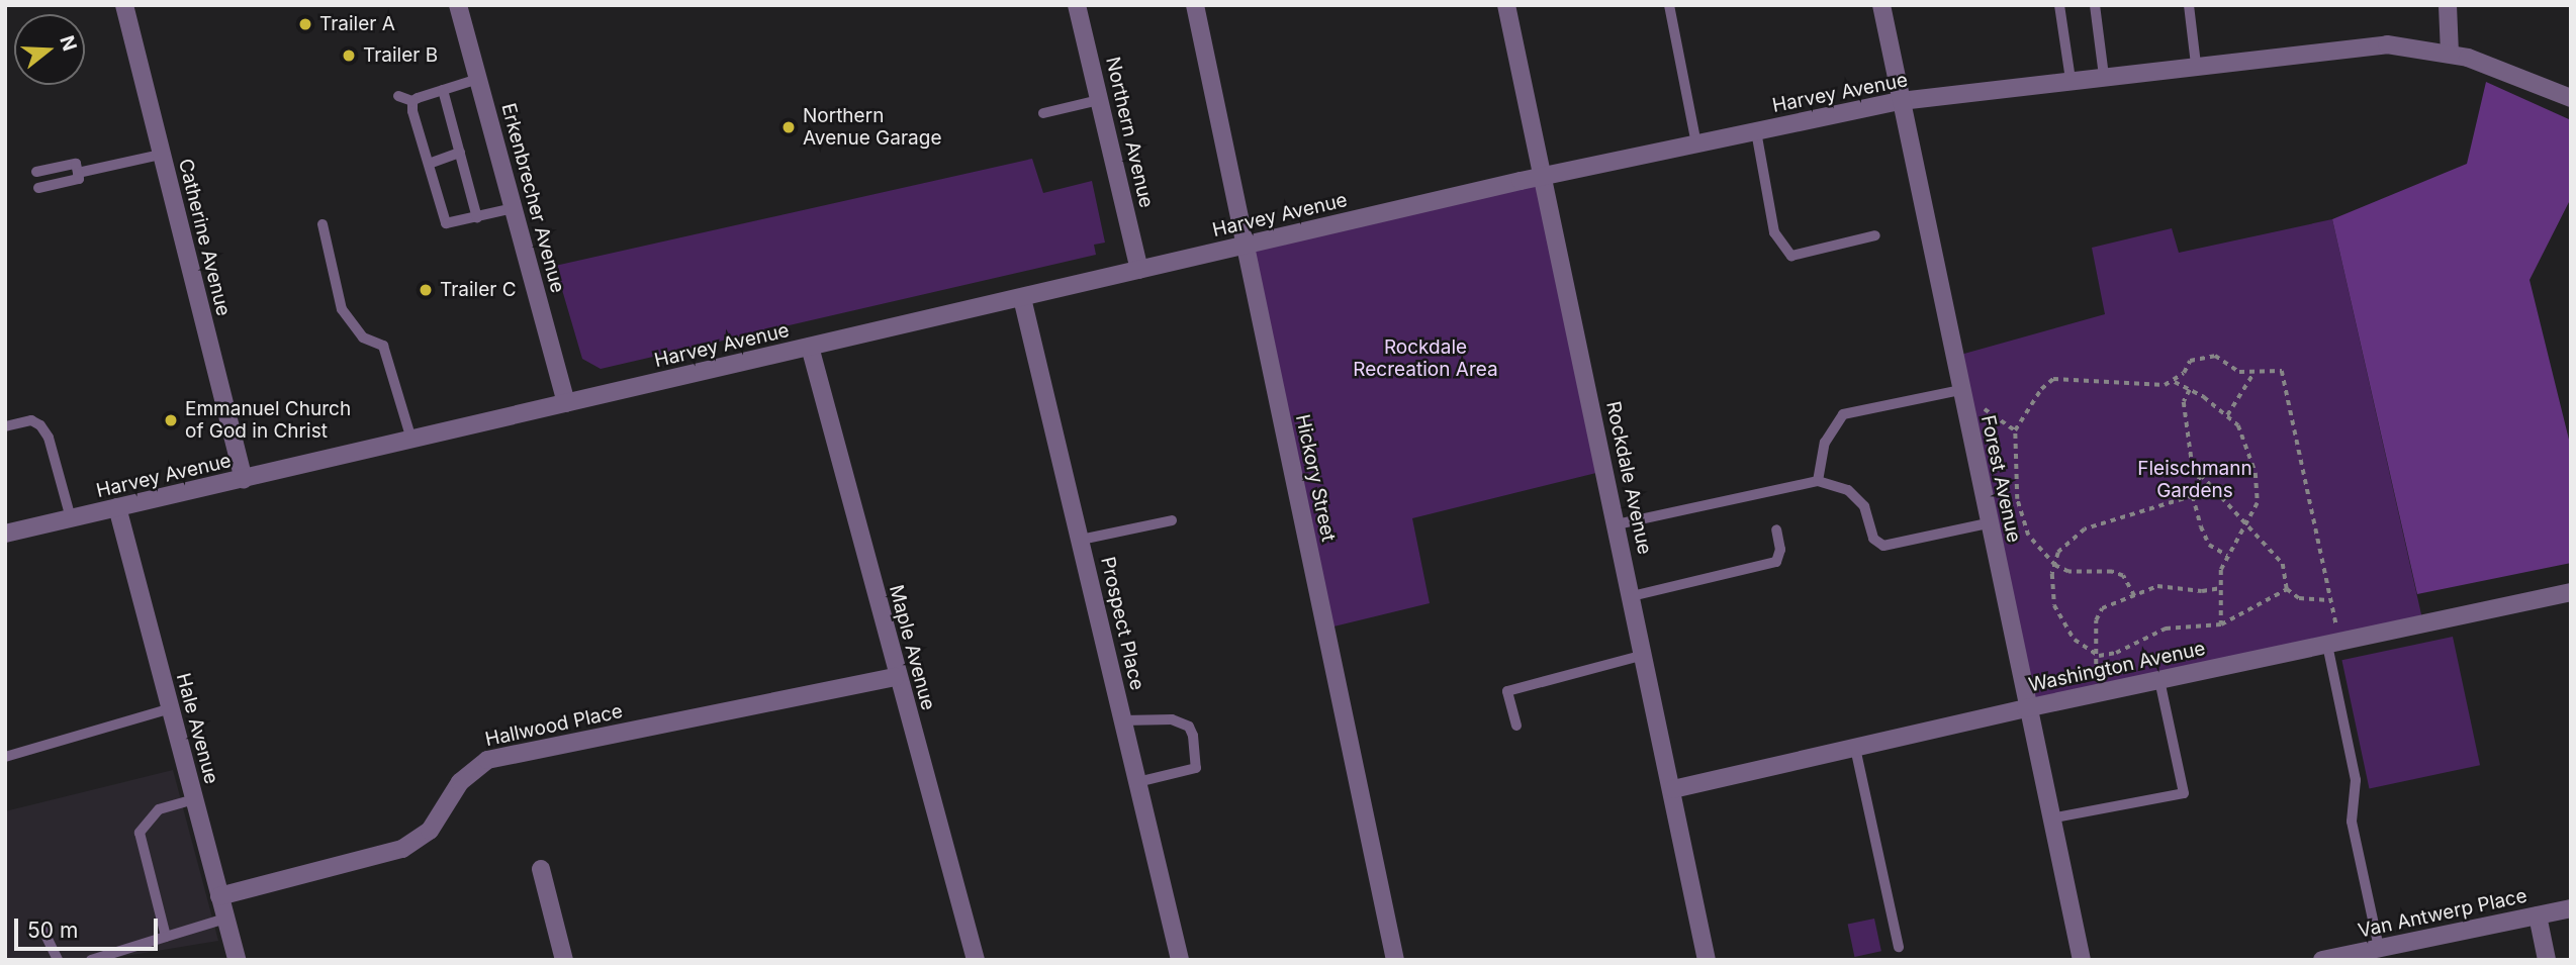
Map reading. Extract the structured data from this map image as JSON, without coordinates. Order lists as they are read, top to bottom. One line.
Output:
{"streets":{"street":["Harvey Avenue","Northern Avenue","Erkenbrecher Avenue","Catherine Avenue","Hickory Street","Rockdale Avenue","Forest Avenue","Prospect Place","Maple Avenue","Washington Avenue","Hallwood Place","Hale Avenue","Van Antwerp Place"]},"crossings":[["Harvey Avenue","Northern Avenue"],["Harvey Avenue","Erkenbrecher Avenue"],["Harvey Avenue","Catherine Avenue"],["Harvey Avenue","Hickory Street"],["Harvey Avenue","Rockdale Avenue"],["Harvey Avenue","Forest Avenue"],["Harvey Avenue","Prospect Place"],["Harvey Avenue","Maple Avenue"],["Harvey Avenue","Hale Avenue"],["Rockdale Avenue","Washington Avenue"],["Forest Avenue","Washington Avenue"],["Maple Avenue","Hallwood Place"],["Hallwood Place","Hale Avenue"]],"parks":["Rockdale Recreation Area","Fleischmann Gardens"],"places":["Trailer A","Trailer B","Northern Avenue Garage","Trailer C","Emmanuel Church of God in Christ"],"scale_bar":"50 m","north":"right"}
